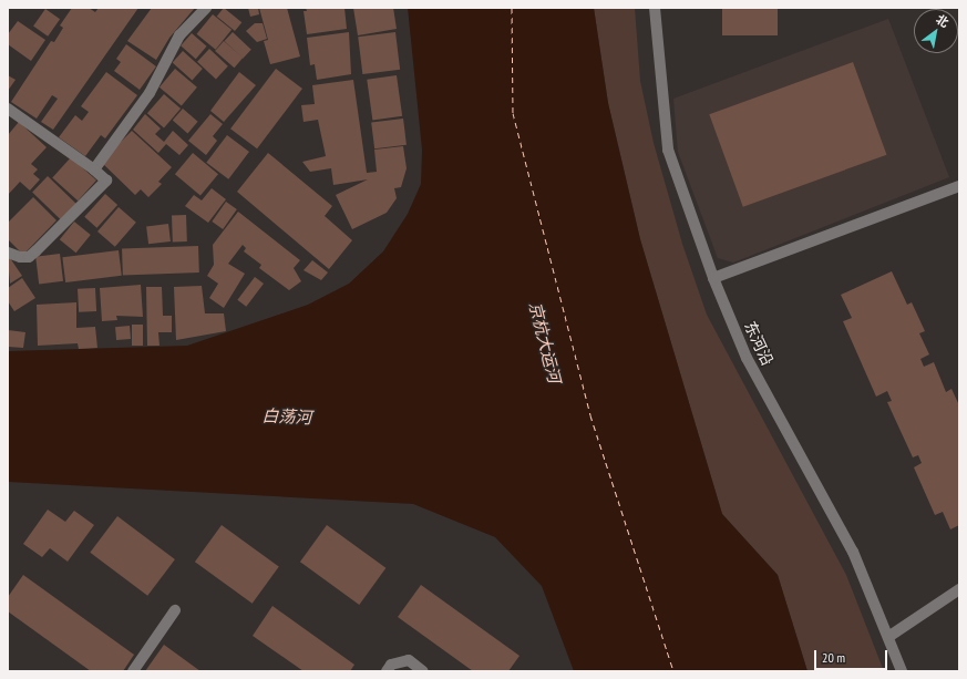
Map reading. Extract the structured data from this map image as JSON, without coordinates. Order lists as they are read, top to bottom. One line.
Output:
{"streets":{"street":["东河沿"]},"water":["京杭大运河","白荡河"],"scale_bar":"20 m","north":"top right"}
